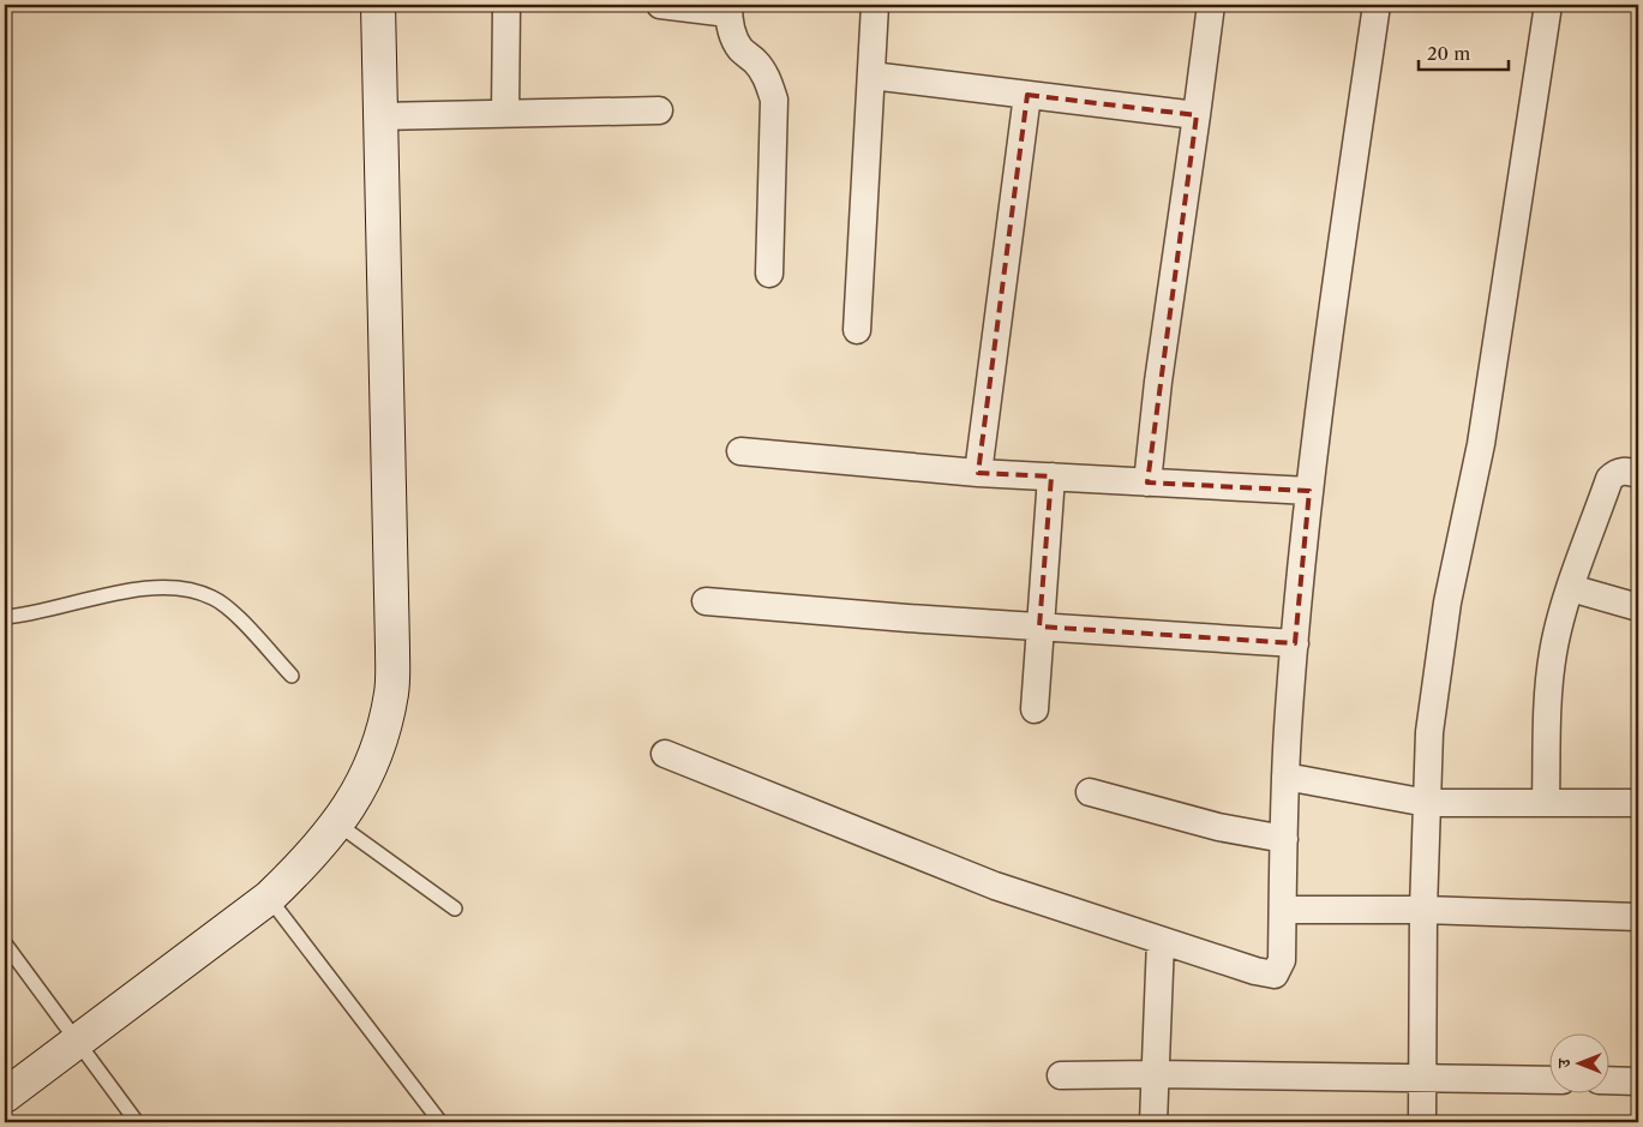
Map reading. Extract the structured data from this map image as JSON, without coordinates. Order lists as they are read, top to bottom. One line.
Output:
{"scale_bar":"20 m","north":"left"}
